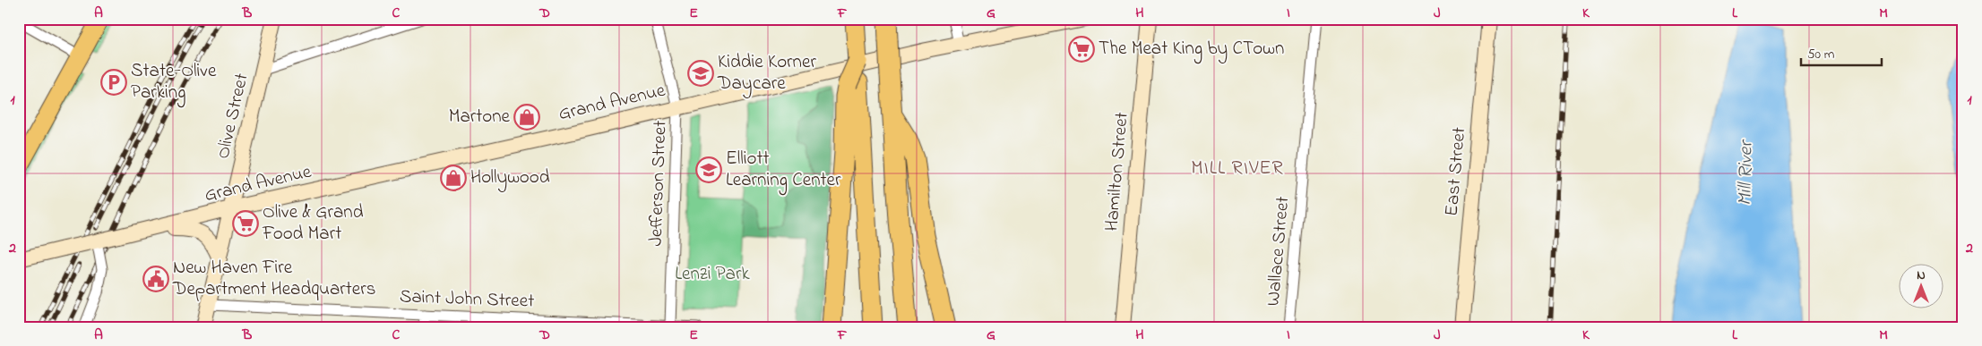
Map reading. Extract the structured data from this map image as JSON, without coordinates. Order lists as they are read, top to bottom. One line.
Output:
{"streets":{"main road":["Grand Avenue","Olive Street","Hamilton Street","East Street"],"street":["Jefferson Street","Wallace Street","Saint John Street"]},"crossings":[["Grand Avenue","Olive Street"],["Grand Avenue","Jefferson Street"],["Olive Street","Saint John Street"],["Jefferson Street","Saint John Street"]],"districts":["MILL RIVER"],"water":["Mill River"],"parks":["Lenzi Park"],"places":{"supermarket":["The Meat King by CTown","Olive & Grand Food Mart"],"school or university":["Kiddie Korner Daycare","Elliott Learning Center"],"parking":["State-Olive Parking"],"shop":["Martone","Hollywood"],"public building":["New Haven Fire Department Headquarters"]},"scale_bar":"50 m","north":"top","grid":{"columns":["A","B","C","D","E","F","G","H","I","J","K","L","M"],"rows":["1","2"]}}
